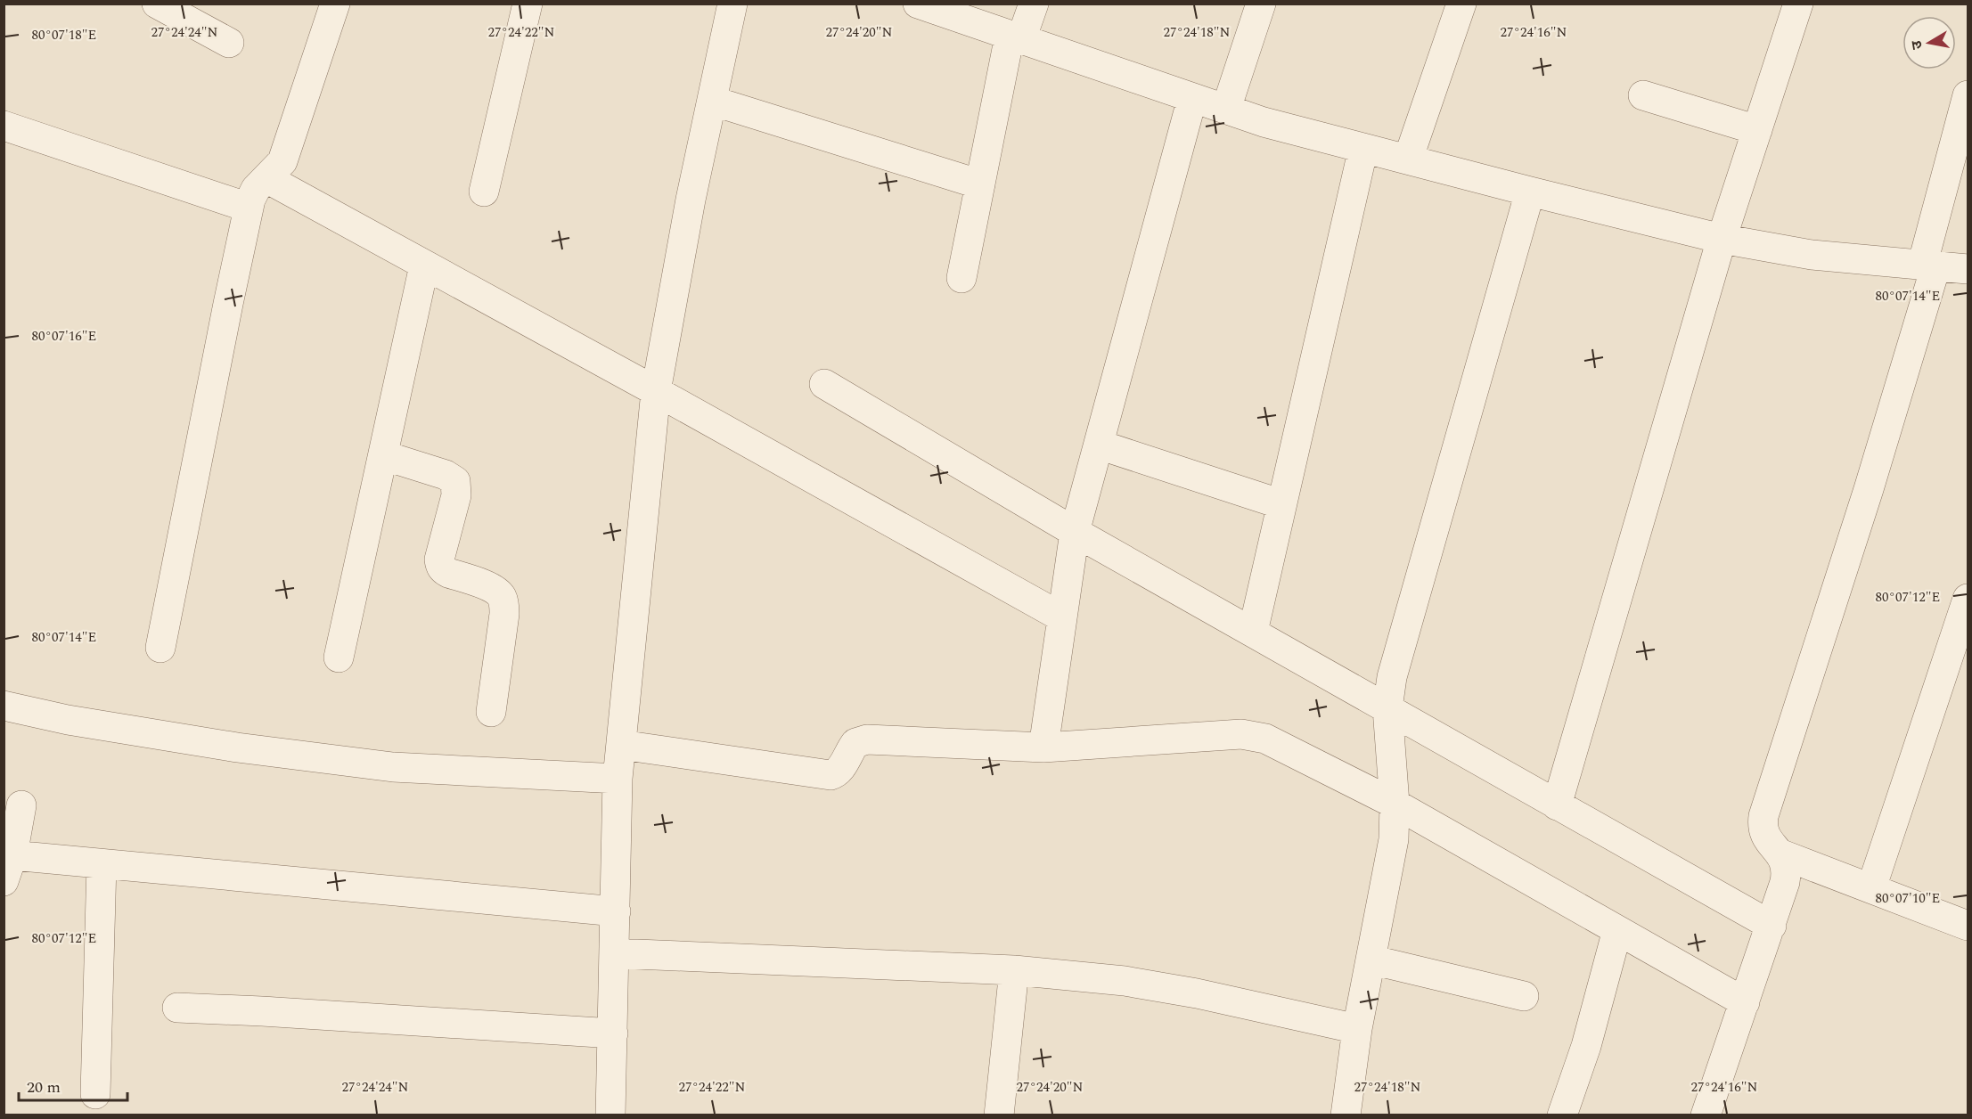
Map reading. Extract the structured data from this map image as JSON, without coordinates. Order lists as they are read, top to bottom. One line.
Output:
{"scale_bar":"20 m","north":"left","coordinates":["27°24'24\"N","27°24'22\"N","27°24'20\"N","27°24'18\"N","27°24'16\"N","80°07'18\"E","80°07'14\"E","80°07'16\"E","80°07'12\"E","80°07'10\"E"]}
